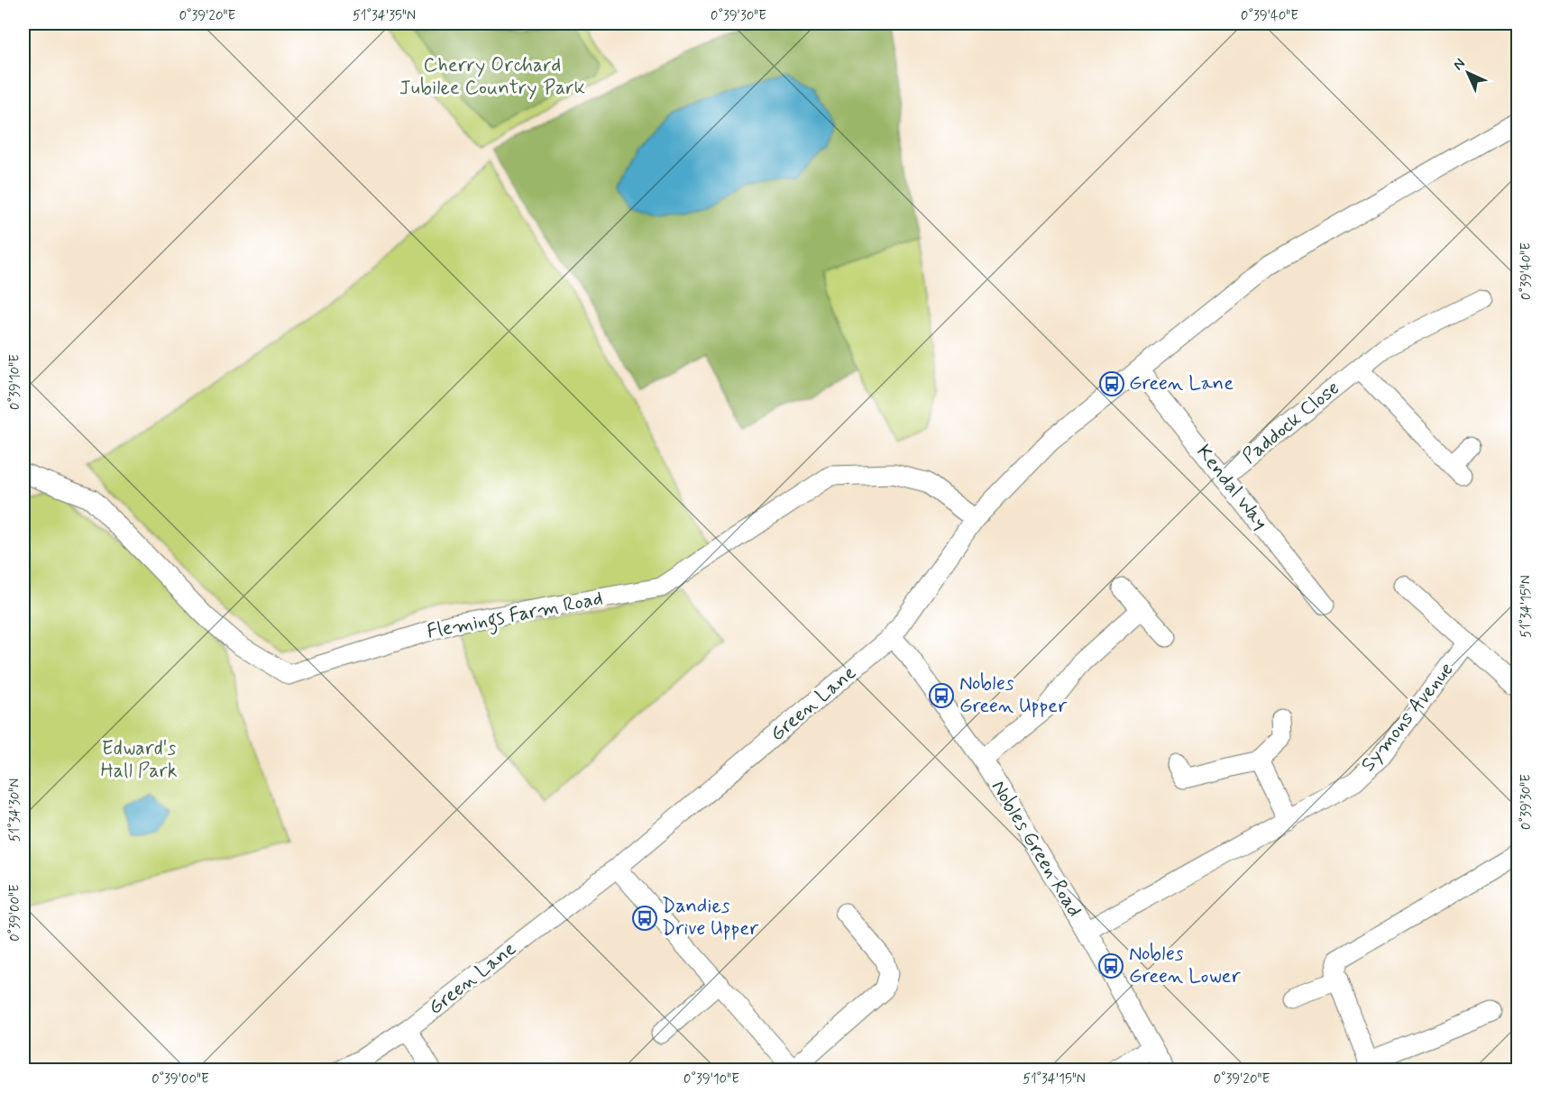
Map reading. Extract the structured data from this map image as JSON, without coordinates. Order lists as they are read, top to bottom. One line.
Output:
{"streets":{"street":["Paddock Close","Kendal Way","Flemings Farm Road","Green Lane","Symons Avenue","Nobles Green Road"]},"crossings":[["Paddock Close","Kendal Way"],["Kendal Way","Green Lane"],["Flemings Farm Road","Green Lane"],["Green Lane","Nobles Green Road"],["Symons Avenue","Nobles Green Road"]],"parks":["Cherry Orchard Jubilee Country Park","Edward's Hall Park"],"places":{"bus stop":["Green Lane","Nobles Green Upper","Dandies Drive Upper","Nobles Green Lower"]},"north":"top left","coordinates":["0°39'20\"E","51°34'35\"N","0°39'30\"E","0°39'40\"E","0°39'10\"E","51°34'15\"N","51°34'30\"N","0°39'00\"E"]}
